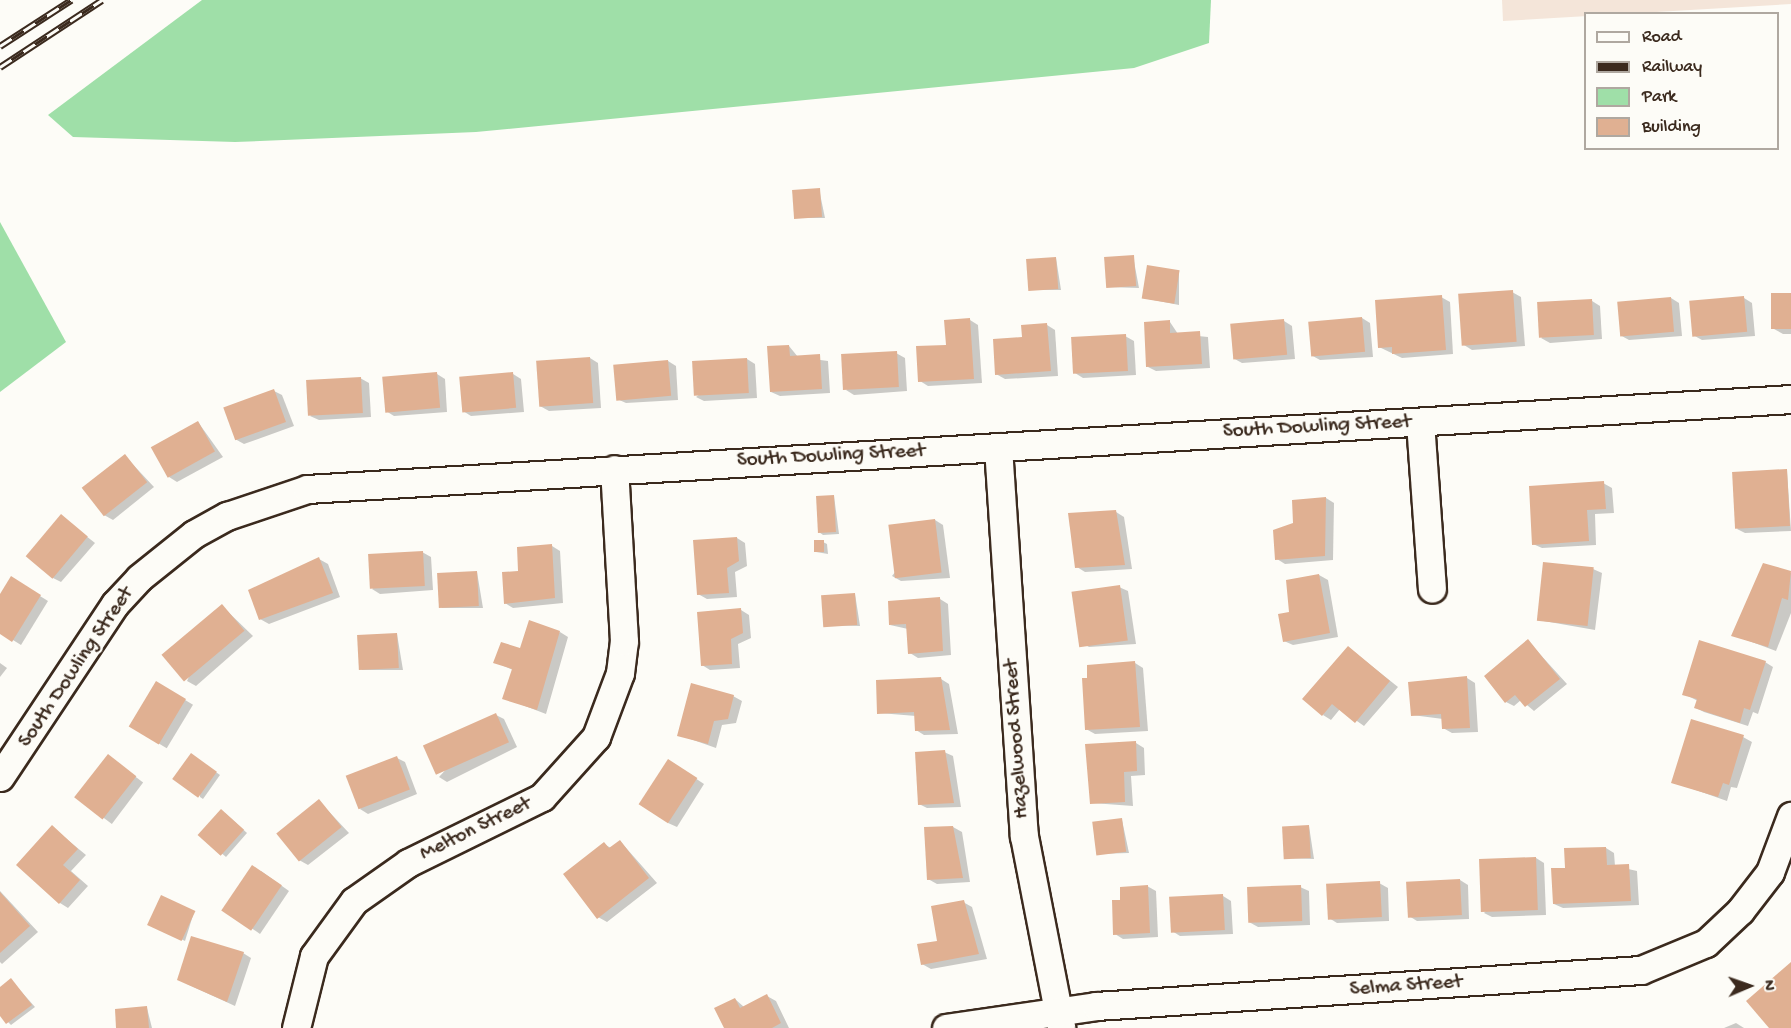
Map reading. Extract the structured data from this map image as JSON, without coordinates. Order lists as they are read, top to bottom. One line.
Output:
{"streets":{"street":["South Dowling Street","Hazelwood Street","Melton Street","Selma Street"]},"crossings":[["South Dowling Street","Hazelwood Street"],["South Dowling Street","Melton Street"],["Hazelwood Street","Selma Street"]],"legend":["Road","Railway","Park","Building"],"north":"right"}
